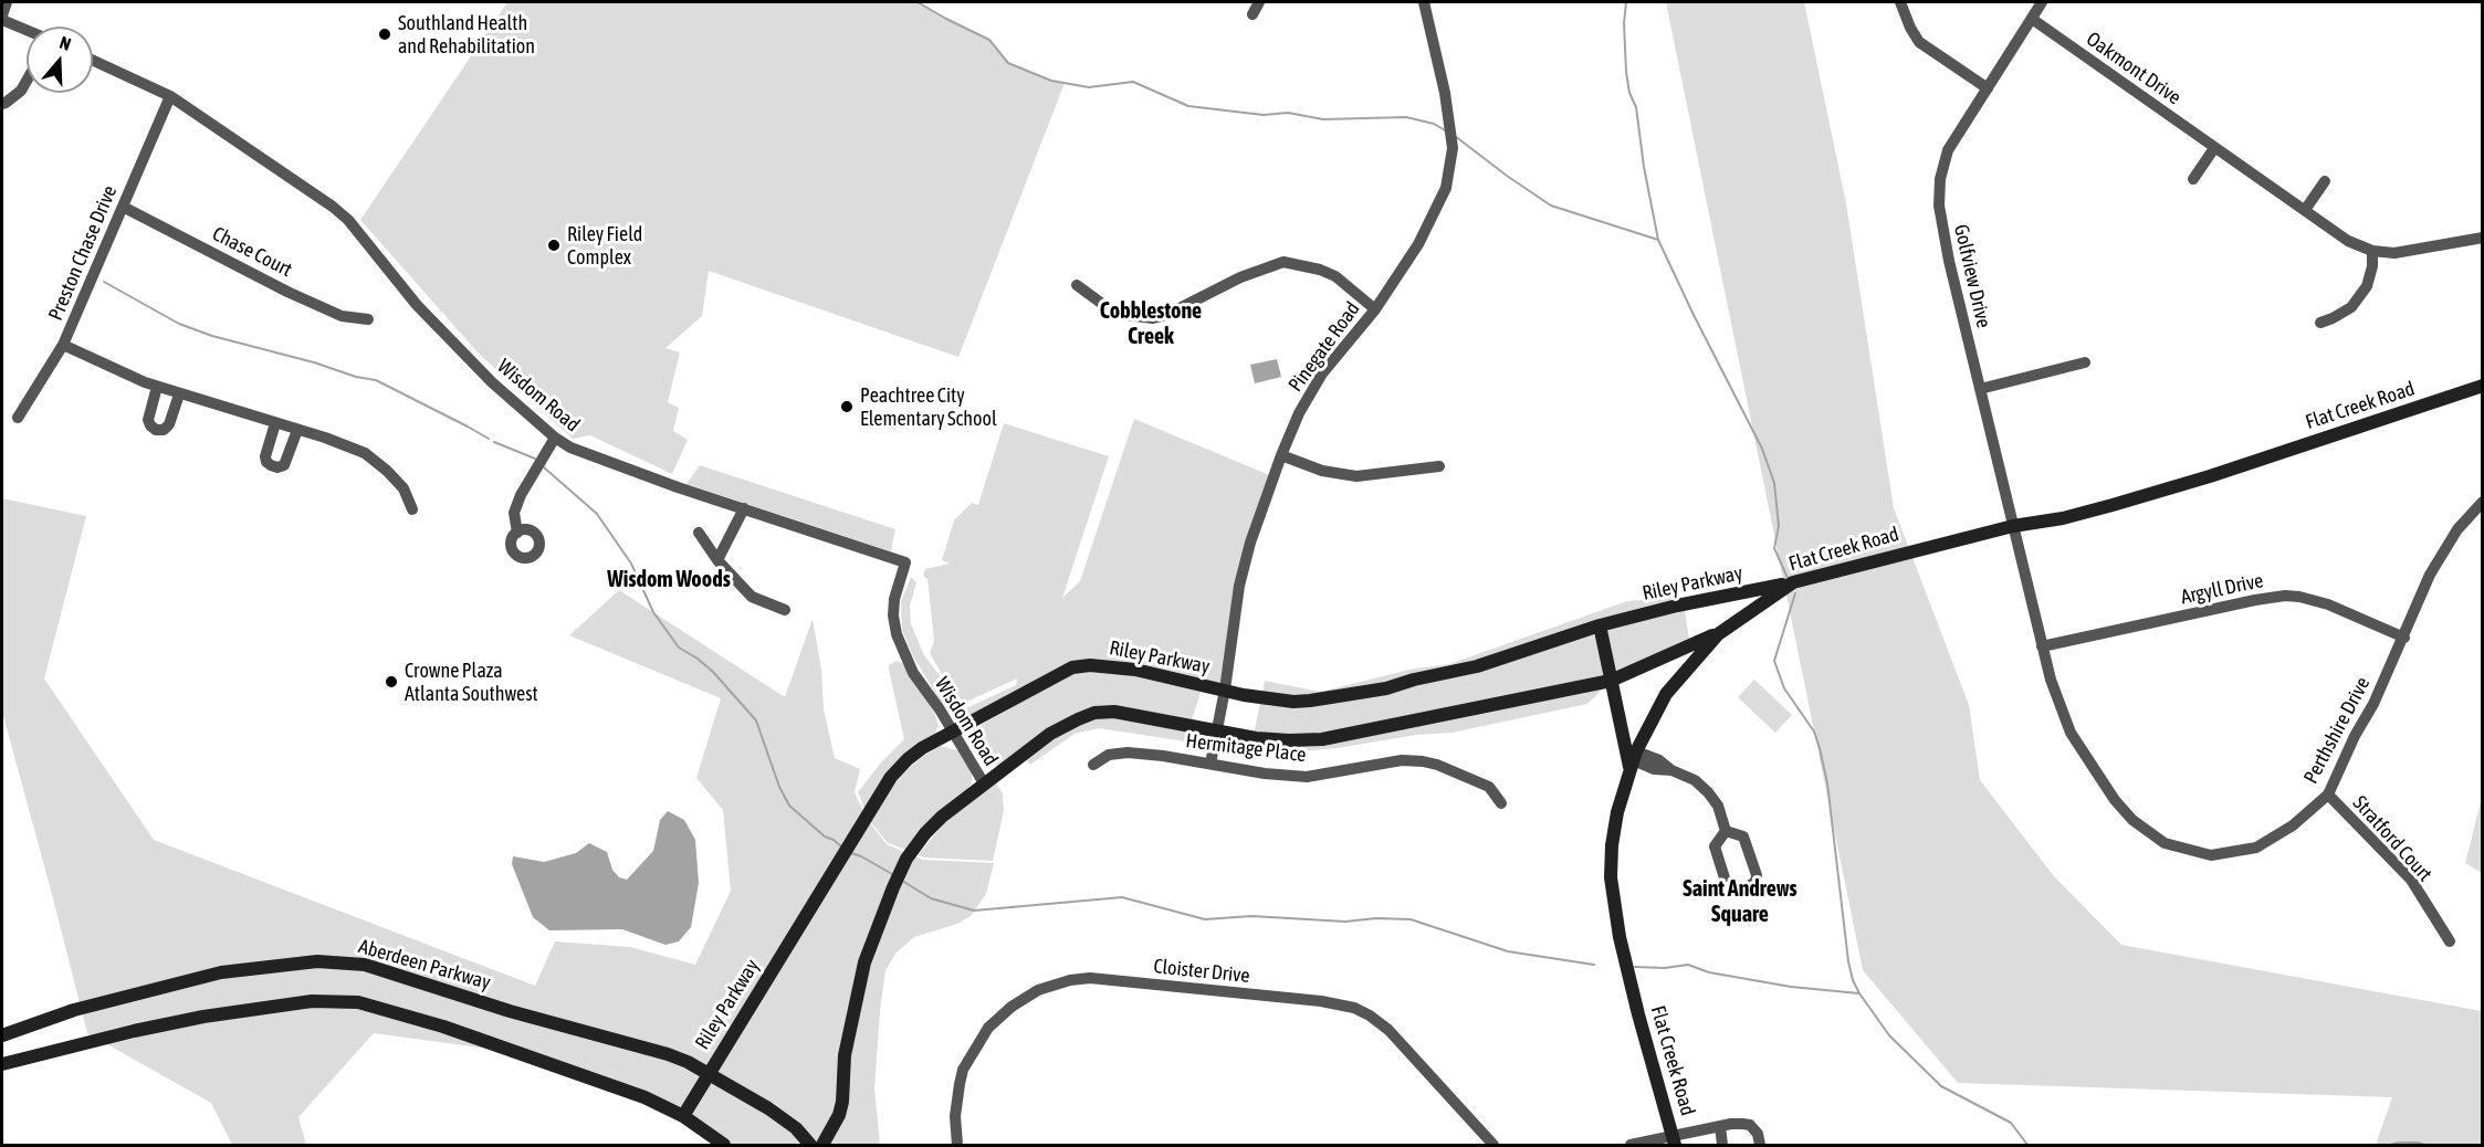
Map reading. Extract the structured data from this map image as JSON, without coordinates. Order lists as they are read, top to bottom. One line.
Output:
{"streets":{"street":["Oakmont Drive","Chase Court","Preston Chase Drive","Golfview Drive","Pinegate Road","Wisdom Road","Flat Creek Road","Riley Parkway","Argyll Drive","Perthshire Drive","Hermitage Place","Stratford Court","Aberdeen Parkway","Cloister Drive"]},"crossings":[["Oakmont Drive","Golfview Drive"],["Chase Court","Preston Chase Drive"],["Preston Chase Drive","Wisdom Road"],["Golfview Drive","Flat Creek Road"],["Golfview Drive","Perthshire Drive"],["Pinegate Road","Riley Parkway"],["Pinegate Road","Hermitage Place"],["Wisdom Road","Riley Parkway"],["Flat Creek Road","Riley Parkway"],["Riley Parkway","Aberdeen Parkway"],["Argyll Drive","Perthshire Drive"],["Perthshire Drive","Stratford Court"]],"districts":["Cobblestone Creek","Wisdom Woods","Saint Andrews Square"],"places":["Southland Health and Rehabilitation","Riley Field Complex","Peachtree City Elementary School","Crowne Plaza Atlanta Southwest"],"north":"top"}
